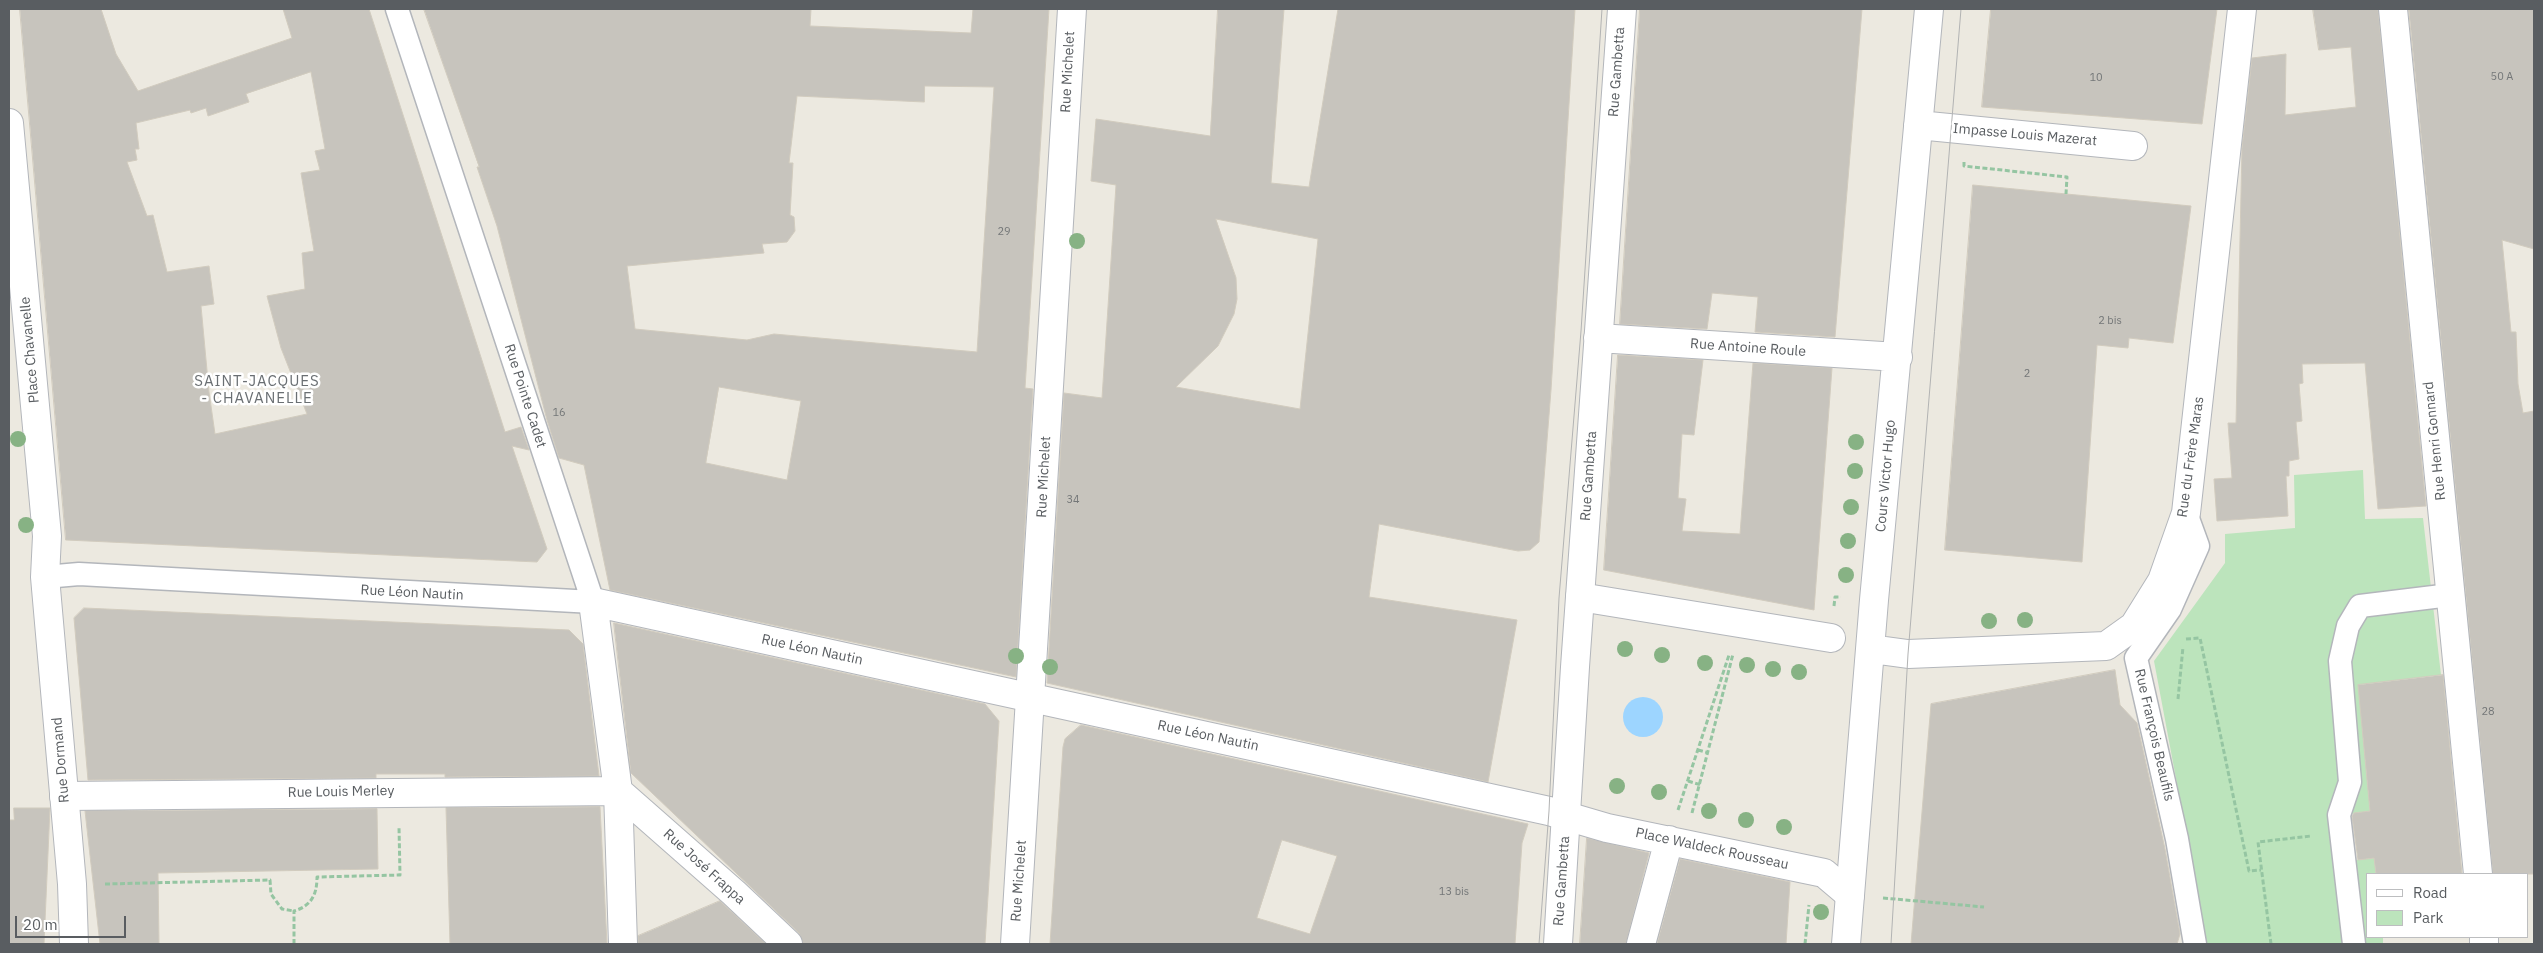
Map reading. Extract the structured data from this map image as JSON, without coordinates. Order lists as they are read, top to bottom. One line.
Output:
{"streets":{"street":["Rue Michelet","Rue Gambetta","Impasse Louis Mazerat","Rue Antoine Roule","Place Chavanelle","Rue Pointe Cadet","Rue Henri Gonnard","Rue du Frère Maras","Cours Victor Hugo","Rue Léon Nautin","Rue Dormand","Rue Louis Merley","Place Waldeck Rousseau","Rue José Frappa"],"lane":["Rue François Beaufils"]},"crossings":[["Rue Michelet","Rue Léon Nautin"],["Rue Gambetta","Rue Antoine Roule"],["Rue Gambetta","Rue Léon Nautin"],["Rue Gambetta","Place Waldeck Rousseau"],["Impasse Louis Mazerat","Cours Victor Hugo"],["Rue Antoine Roule","Cours Victor Hugo"],["Place Chavanelle","Rue Léon Nautin"],["Place Chavanelle","Rue Dormand"],["Rue Pointe Cadet","Rue Léon Nautin"],["Rue Pointe Cadet","Rue Louis Merley"],["Rue Pointe Cadet","Rue José Frappa"],["Rue du Frère Maras","Cours Victor Hugo"],["Rue du Frère Maras","Rue François Beaufils"],["Cours Victor Hugo","Place Waldeck Rousseau"],["Rue Léon Nautin","Rue Dormand"],["Rue Léon Nautin","Place Waldeck Rousseau"],["Rue Dormand","Rue Louis Merley"],["Rue Louis Merley","Rue José Frappa"]],"districts":["SAINT-JACQUES - CHAVANELLE"],"house_numbers":["50 A","10","29","2 bis","2","16","34","28","13 bis"],"legend":["Road","Park"],"scale_bar":"20 m"}
